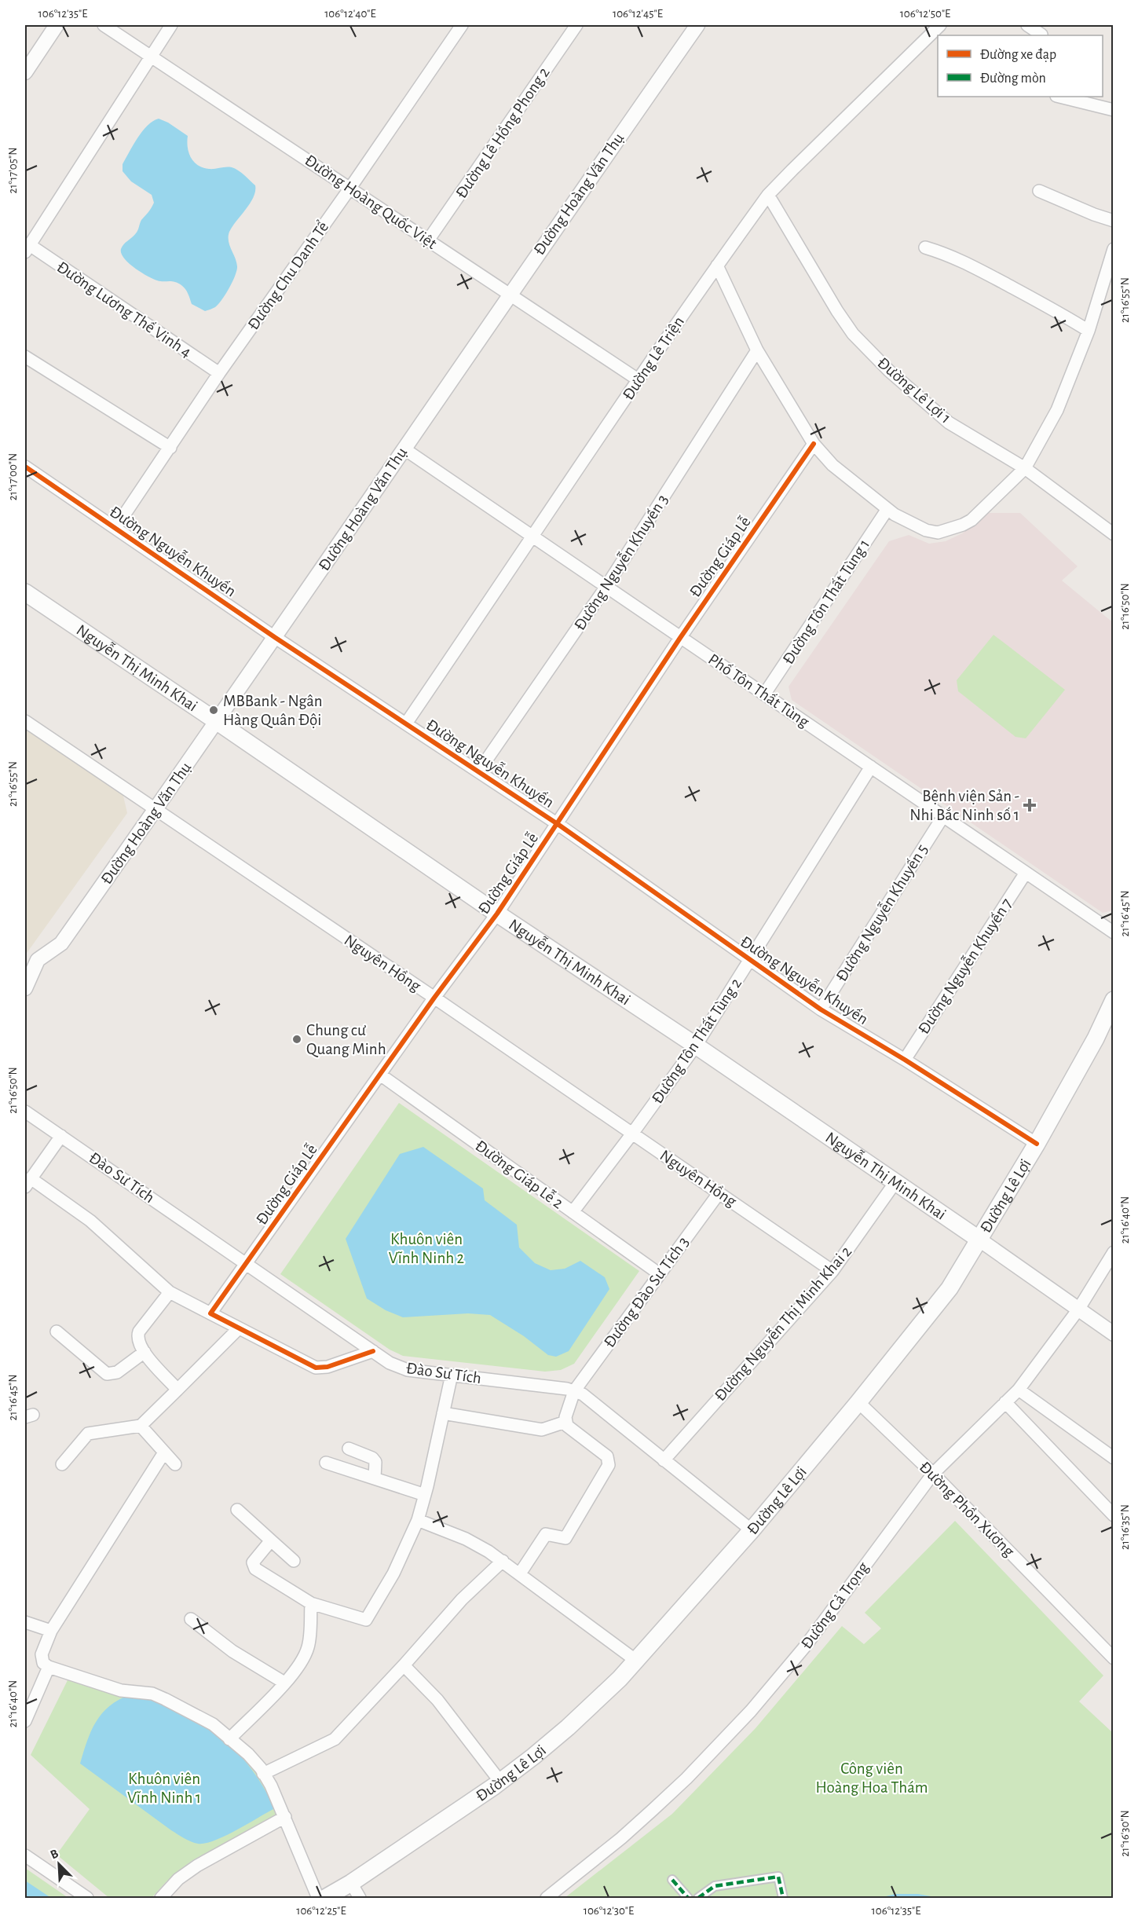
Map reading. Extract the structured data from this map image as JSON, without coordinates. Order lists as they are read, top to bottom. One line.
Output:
{"streets":{"main road":["Nguyễn Thị Minh Khai","Đường Lê Lợi"],"street":["Đường Lê Hồng Phong 2","Đường Hoàng Văn Thụ","Đường Hoàng Quốc Việt","Đường Chu Danh Tể","Đường Lương Thế Vinh 4","Đường Lê Triện","Đường Lê Lợi 1","Đường Nguyễn Khuyến","Đường Giáp Lễ","Đường Nguyễn Khuyến 3","Đường Tôn Thất Tùng 1","Phố Tôn Thất Tùng","Đường Nguyễn Khuyến 5","Nguyên Hồng","Đường Nguyễn Khuyến 7","Đường Tôn Thất Tùng 2","Đường Giáp Lễ 2","Đào Sư Tích","Đường Đào Sư Tích 3","Đường Nguyễn Thị Minh Khai 2","Đường Phồn Xương","Đường Cả Trọng"]},"crossings":[["Đường Lê Hồng Phong 2","Đường Hoàng Quốc Việt"],["Đường Hoàng Văn Thụ","Đường Hoàng Quốc Việt"],["Đường Hoàng Văn Thụ","Đường Nguyễn Khuyến"],["Đường Hoàng Văn Thụ","Nguyễn Thị Minh Khai"],["Đường Hoàng Văn Thụ","Phố Tôn Thất Tùng"],["Đường Hoàng Văn Thụ","Nguyên Hồng"],["Đường Hoàng Quốc Việt","Đường Chu Danh Tể"],["Đường Hoàng Quốc Việt","Đường Lê Triện"],["Đường Chu Danh Tể","Đường Lương Thế Vinh 4"],["Đường Chu Danh Tể","Đường Nguyễn Khuyến"],["Đường Lê Triện","Đường Lê Lợi 1"],["Đường Lê Triện","Đường Nguyễn Khuyến"],["Đường Lê Triện","Phố Tôn Thất Tùng"],["Đường Nguyễn Khuyến","Đường Giáp Lễ"],["Đường Nguyễn Khuyến","Đường Nguyễn Khuyến 3"],["Đường Nguyễn Khuyến","Đường Nguyễn Khuyến 5"],["Đường Nguyễn Khuyến","Đường Nguyễn Khuyến 7"],["Đường Nguyễn Khuyến","Đường Tôn Thất Tùng 2"],["Đường Nguyễn Khuyến","Đường Lê Lợi"],["Đường Giáp Lễ","Nguyễn Thị Minh Khai"],["Đường Giáp Lễ","Phố Tôn Thất Tùng"],["Đường Giáp Lễ","Nguyên Hồng"],["Đường Giáp Lễ","Đường Giáp Lễ 2"],["Đường Giáp Lễ","Đào Sư Tích"],["Đường Nguyễn Khuyến 3","Phố Tôn Thất Tùng"],["Đường Tôn Thất Tùng 1","Phố Tôn Thất Tùng"],["Nguyễn Thị Minh Khai","Đường Tôn Thất Tùng 2"],["Nguyễn Thị Minh Khai","Đường Lê Lợi"],["Nguyễn Thị Minh Khai","Đường Nguyễn Thị Minh Khai 2"],["Nguyễn Thị Minh Khai","Đường Cả Trọng"],["Phố Tôn Thất Tùng","Đường Nguyễn Khuyến 5"],["Phố Tôn Thất Tùng","Đường Nguyễn Khuyến 7"],["Phố Tôn Thất Tùng","Đường Tôn Thất Tùng 2"],["Nguyên Hồng","Đường Tôn Thất Tùng 2"],["Nguyên Hồng","Đường Đào Sư Tích 3"],["Nguyên Hồng","Đường Nguyễn Thị Minh Khai 2"],["Đường Tôn Thất Tùng 2","Đường Giáp Lễ 2"],["Đường Giáp Lễ 2","Đường Đào Sư Tích 3"],["Đào Sư Tích","Đường Lê Lợi"],["Đào Sư Tích","Đường Đào Sư Tích 3"],["Đào Sư Tích","Đường Nguyễn Thị Minh Khai 2"],["Đường Lê Lợi","Đường Phồn Xương"],["Đường Phồn Xương","Đường Cả Trọng"]],"parks":["Khuôn viên Vĩnh Ninh 2","Công viên Hoàng Hoa Thám","Khuôn viên Vĩnh Ninh 1"],"places":{"other":["MBBank - Ngân Hàng Quân Đội","Chung cư Quang Minh"],"health":["Bệnh viện Sản - Nhi Bắc Ninh số 1"]},"legend":["Đường xe đạp","Đường mòn"],"north":"top left","coordinates":["106°12'35\"E","106°12'40\"E","106°12'45\"E","106°12'50\"E","21°17'05\"N","21°16'55\"N","21°17'00\"N","21°16'50\"N","21°16'45\"N","21°16'40\"N","21°16'35\"N","21°16'30\"N","106°12'25\"E","106°12'30\"E"]}
